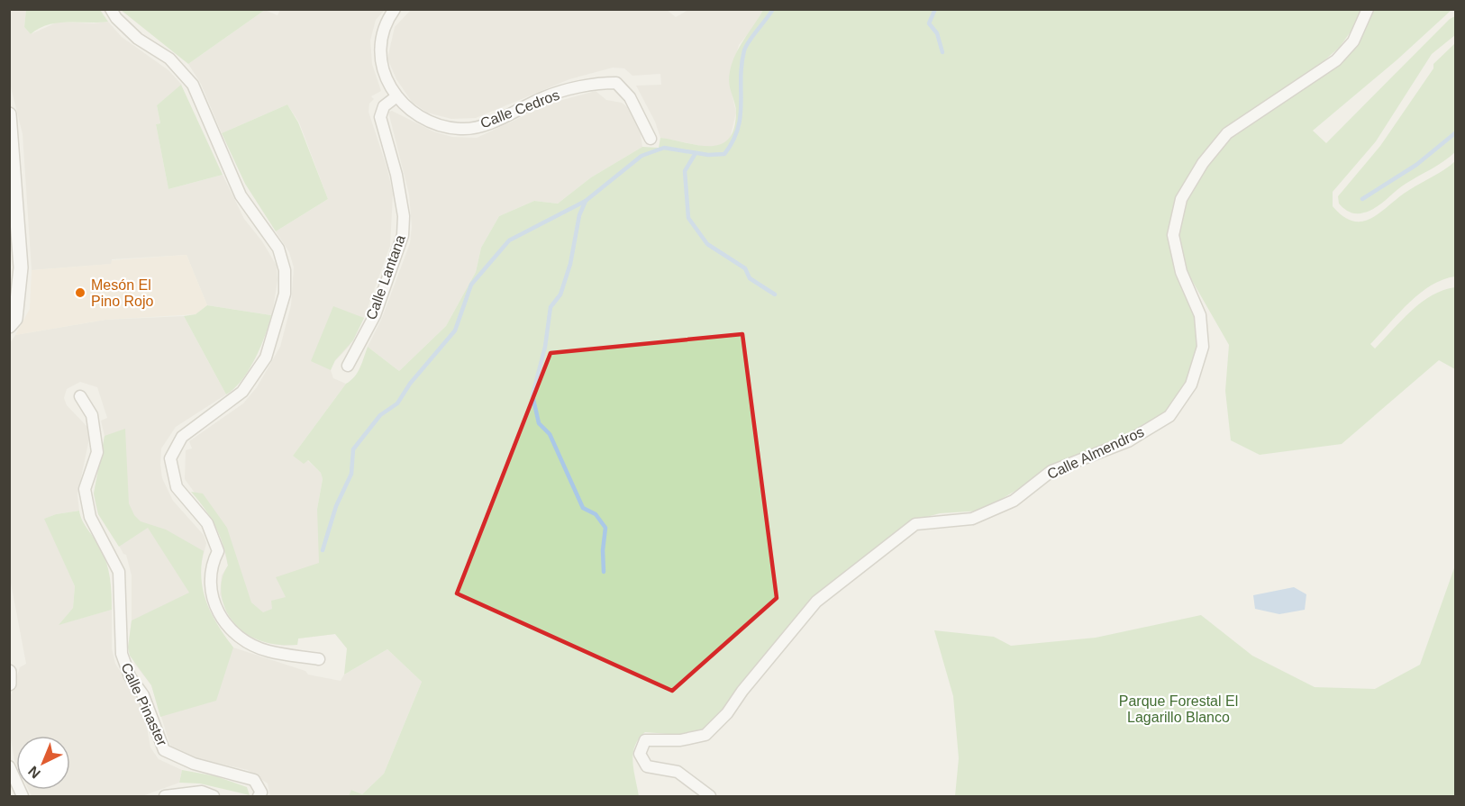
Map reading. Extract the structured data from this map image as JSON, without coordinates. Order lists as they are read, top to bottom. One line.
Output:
{"streets":{"street":["Calle Cedros","Calle Lantana","Calle Almendros","Calle Pinaster"]},"crossings":[["Calle Cedros","Calle Lantana"]],"parks":["Parque Forestal El Lagarillo Blanco"],"places":["Mesón El Pino Rojo"],"north":"bottom left"}
